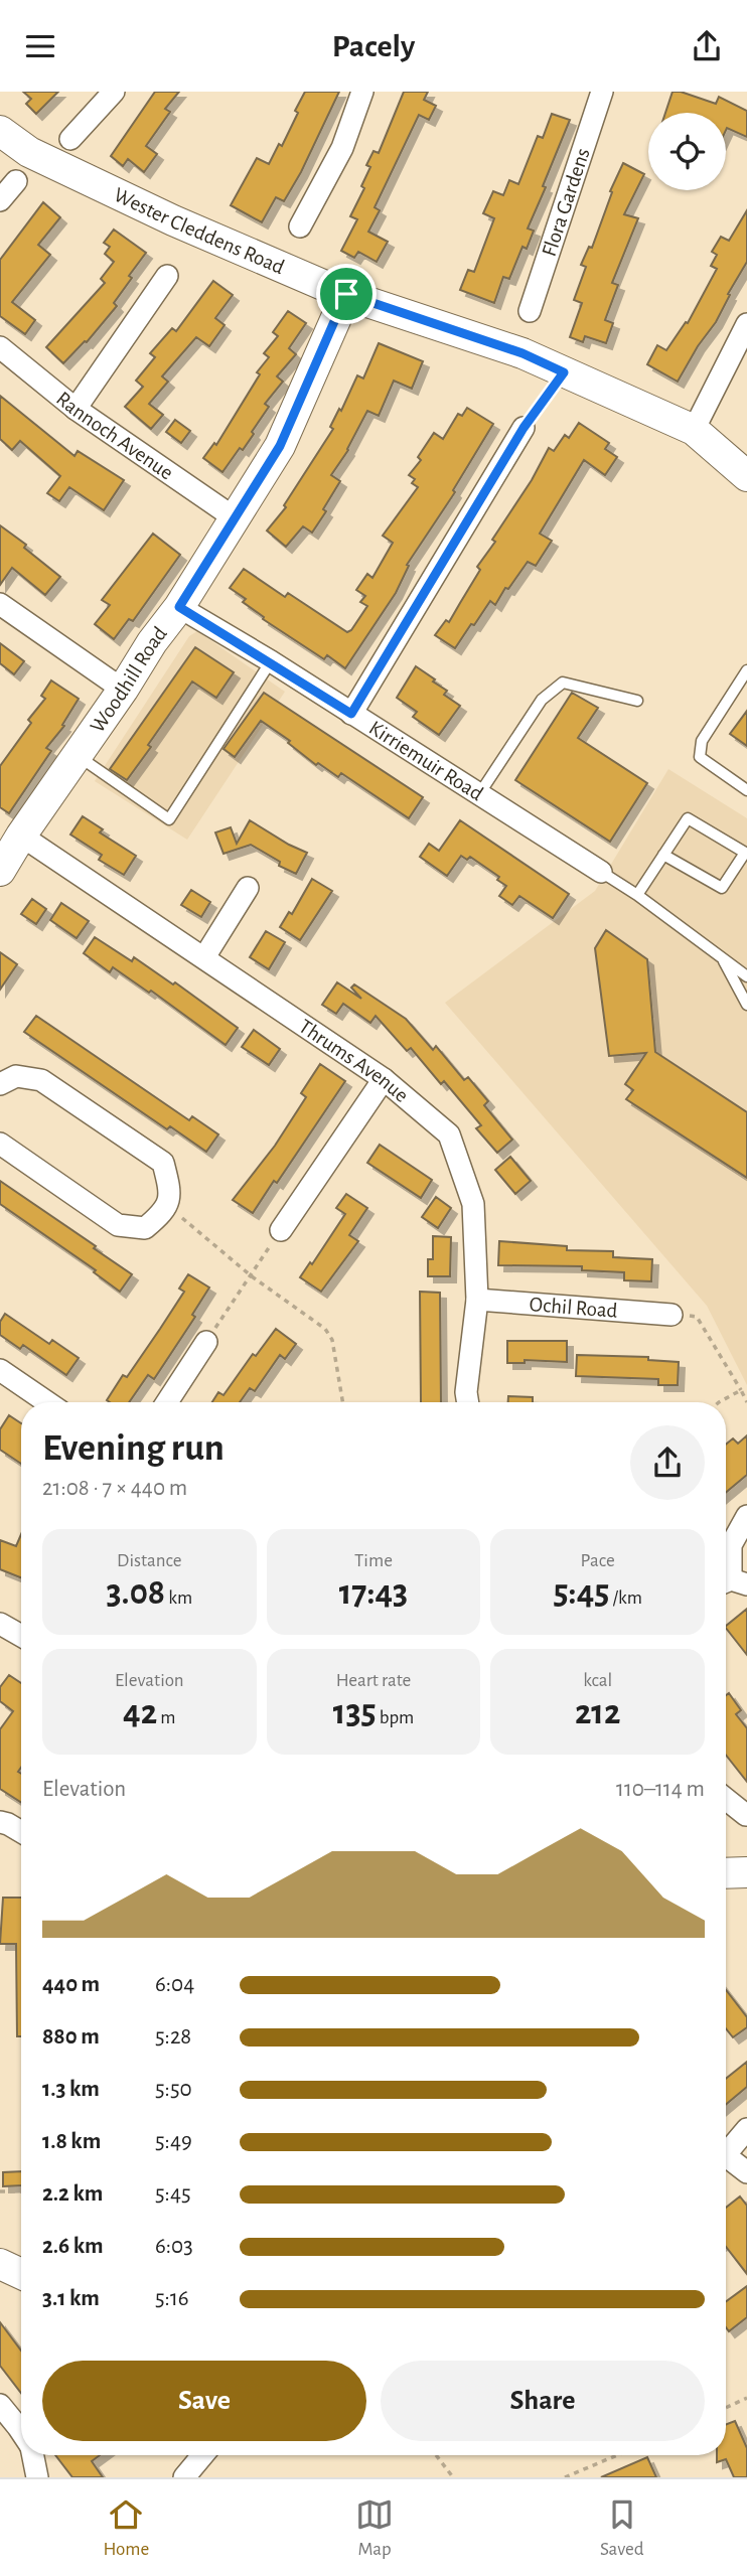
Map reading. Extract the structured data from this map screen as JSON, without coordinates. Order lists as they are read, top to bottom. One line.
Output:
{"streets":{"street":["Flora Gardens","Wester Cleddens Road","Rannoch Avenue","Woodhill Road","Kirriemuir Road","Thrums Avenue","Ochil Road"]},"crossings":[["Wester Cleddens Road","Woodhill Road"],["Rannoch Avenue","Woodhill Road"],["Woodhill Road","Kirriemuir Road"],["Woodhill Road","Thrums Avenue"],["Thrums Avenue","Ochil Road"]],"page":{"header":"Pacely","heading":["Evening run","21:08 · 7 × 440 m"],"stats":[["Distance","3.08 km"],["Time","17:43"],["Pace","5:45 /km"],["Elevation","42 m"],["Heart rate","135 bpm"],["kcal","212"]],"chart":["Elevation","110–114 m"],"list":[{"name":"440 m","note":"6:04"},{"name":"880 m","note":"5:28"},{"name":"1.3 km","note":"5:50"},{"name":"1.8 km","note":"5:49"},{"name":"2.2 km","note":"5:45"},{"name":"2.6 km","note":"6:03"},{"name":"3.1 km","note":"5:16"}],"buttons":["Save","Share"],"tabs":["Home","Map","Saved"]}}
